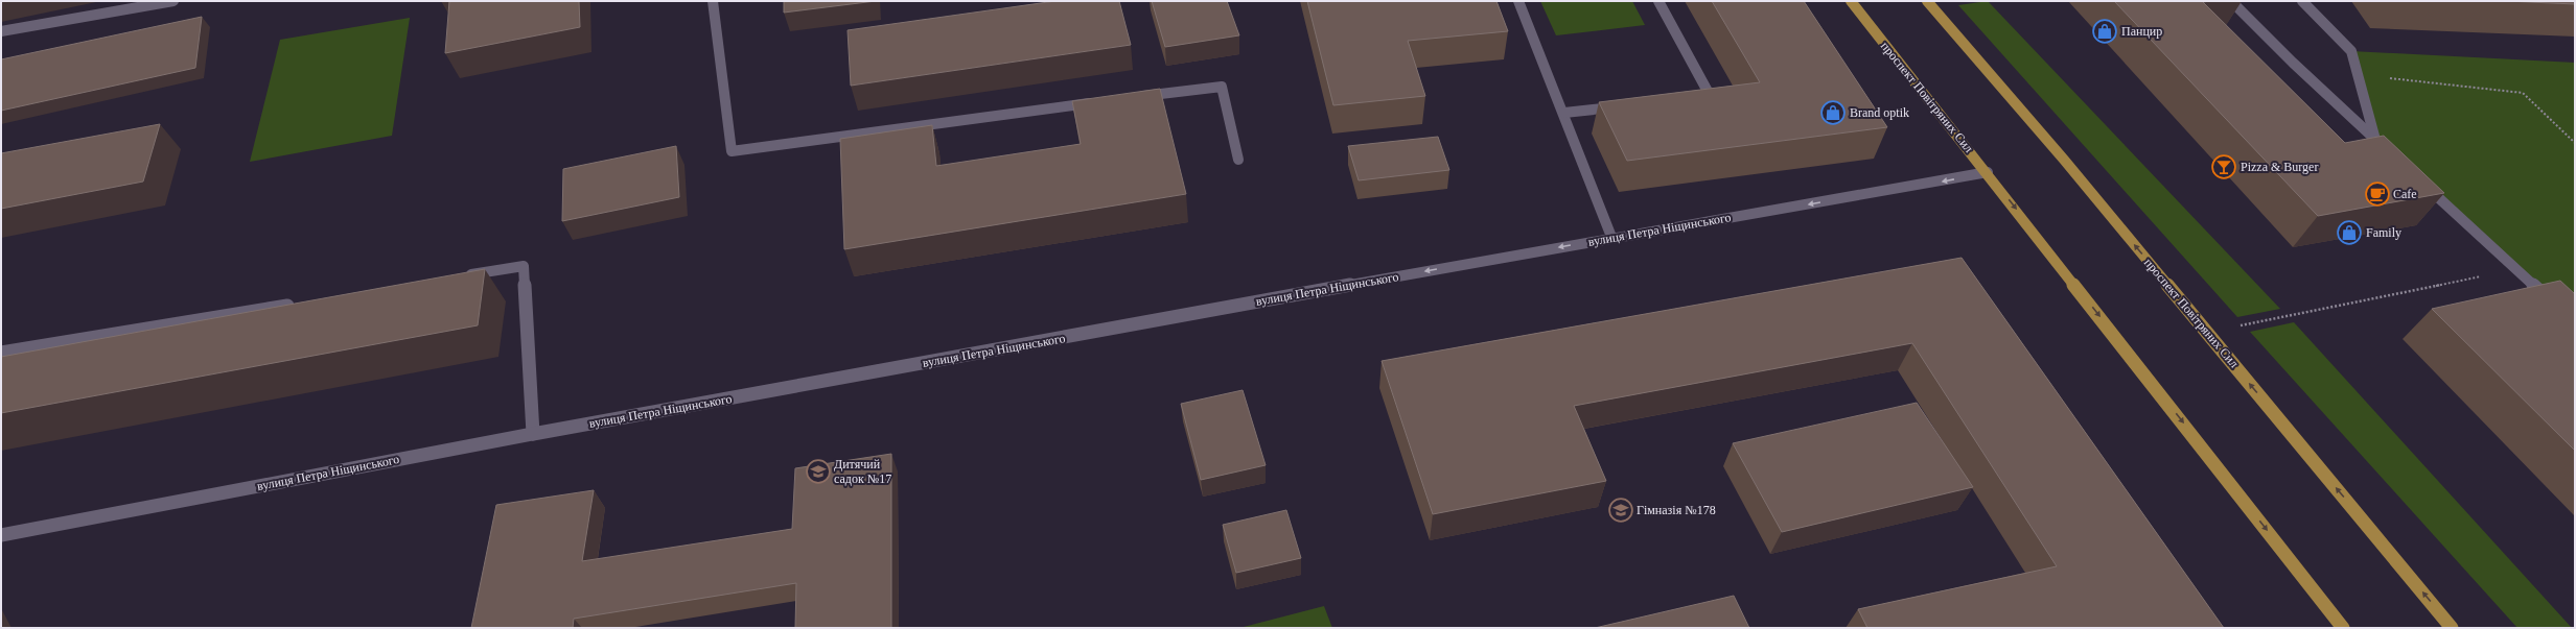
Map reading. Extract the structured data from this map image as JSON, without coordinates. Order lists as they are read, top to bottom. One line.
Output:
{"streets":{"main road":["проспект Повітряних Сил"],"street":["вулиця Петра Ніщинського"]},"crossings":[["проспект Повітряних Сил","вулиця Петра Ніщинського"]],"one_way":["вулиця Петра Ніщинського"],"places":{"shop":["Панцир","Brand optik","Family"],"bar":["Pizza & Burger"],"cafe":["Cafe"],"school or university":["Дитячий садок №17","Гімназія №178"]}}
